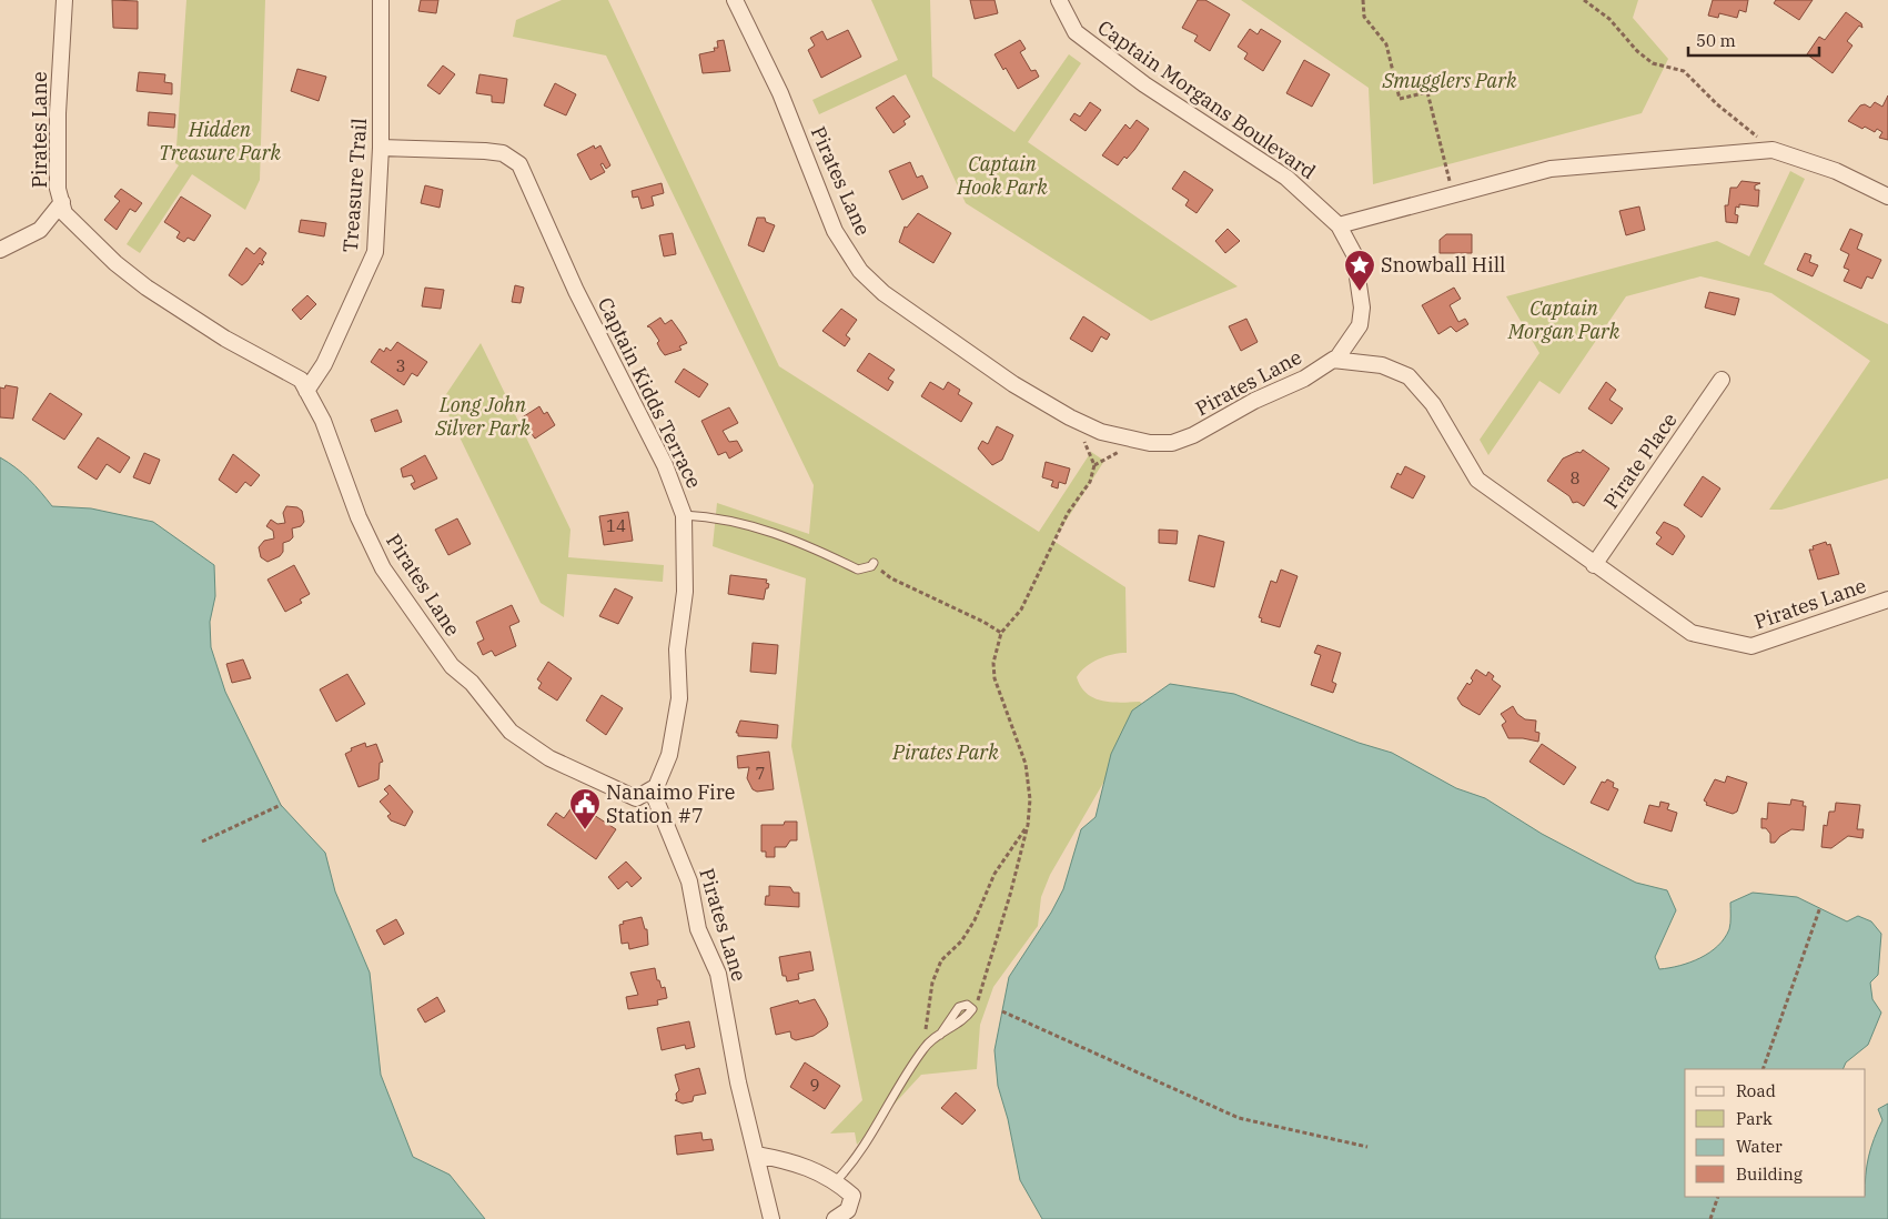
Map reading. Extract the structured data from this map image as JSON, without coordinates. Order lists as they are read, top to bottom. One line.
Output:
{"streets":{"street":["Captain Morgans Boulevard","Pirates Lane","Treasure Trail","Captain Kidds Terrace","Pirate Place"]},"crossings":[["Captain Morgans Boulevard","Pirates Lane"],["Pirates Lane","Treasure Trail"],["Pirates Lane","Captain Kidds Terrace"],["Pirates Lane","Pirate Place"],["Treasure Trail","Captain Kidds Terrace"]],"parks":["Smugglers Park","Hidden Treasure Park","Captain Hook Park","Captain Morgan Park","Long John Silver Park","Pirates Park"],"places":{"place":["Snowball Hill"],"public building":["Nanaimo Fire Station #7"]},"house_numbers":["3","8","14","7","9"],"legend":["Road","Park","Water","Building"],"scale_bar":"50 m"}
